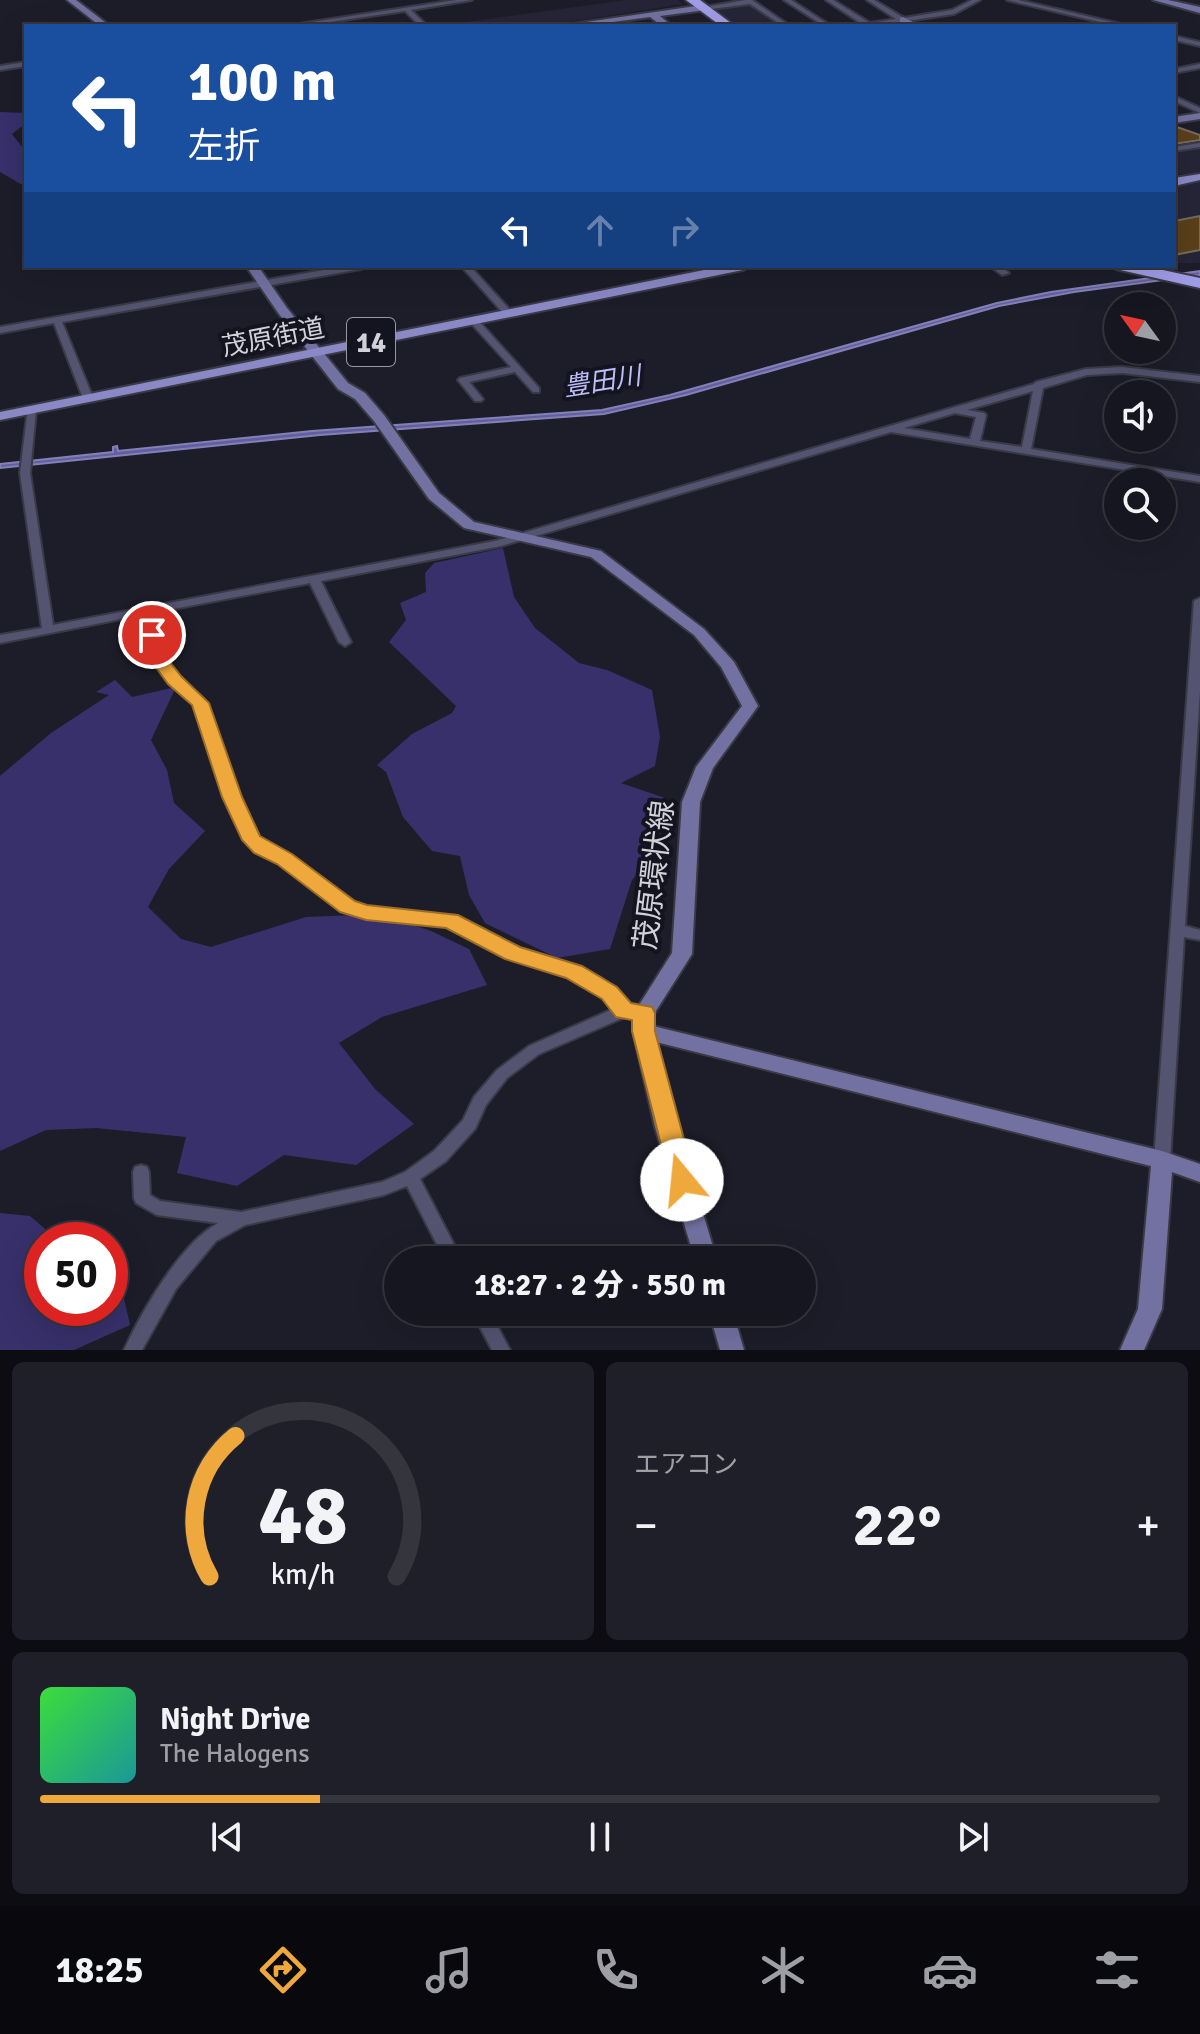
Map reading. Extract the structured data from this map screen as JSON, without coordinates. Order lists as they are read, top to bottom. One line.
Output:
{"streets":{"main road":["茂原街道","14","茂原環状線"]},"crossings":[["茂原街道","茂原環状線"]],"water":["豊田川"],"north":"top left","page":{"turn":["100 m","左折"],"limit":"50","trip":"18:27 · 2 分 · 550 m","tile":"エアコン","heat":["−","22°","+"],"song":["Night Drive","The Halogens"],"tabs":"18:25","gauge":["48","km/h"]}}
